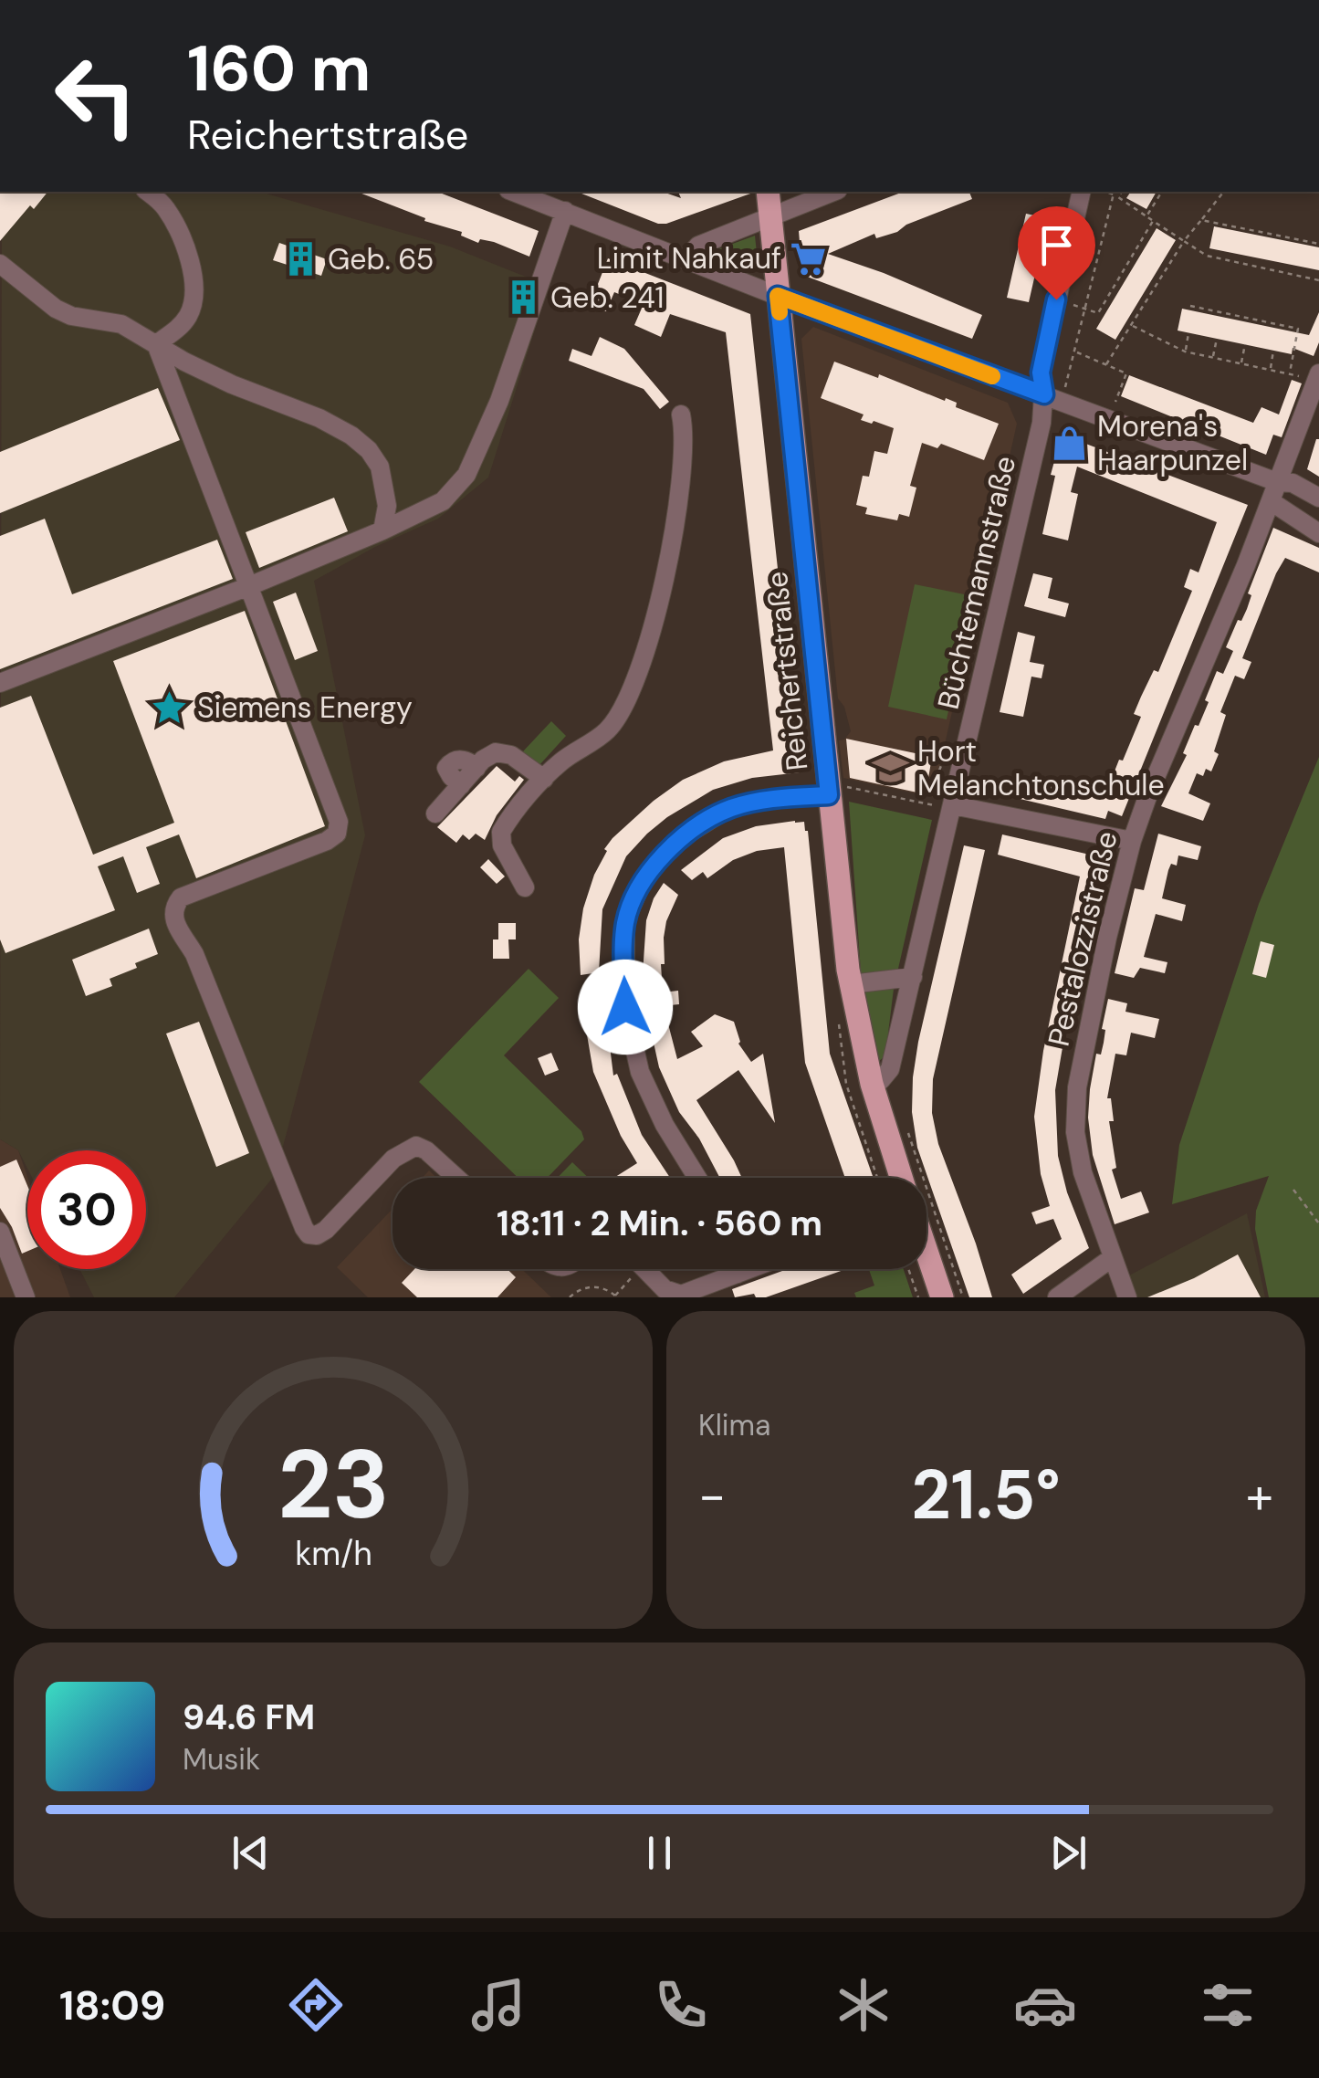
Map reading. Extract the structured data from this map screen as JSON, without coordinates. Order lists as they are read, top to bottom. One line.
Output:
{"streets":{"main road":["Reichertstraße"],"street":["Büchtemannstraße","Pestalozzistraße"]},"crossings":[["Büchtemannstraße","Reichertstraße"]],"places":{"supermarket":["Limit Nahkauf"],"building":["Geb. 65","Geb. 241"],"shop":["Morena's Haarpunzel"],"place":["Siemens Energy"],"school or university":["Hort Melanchtonschule"]},"page":{"turn":["160 m","Reichertstraße"],"limit":"30","trip":"18:11 · 2 Min. · 560 m","tile":"Klima","heat":["−","21.5°","+"],"song":["94.6 FM","Musik"],"tabs":"18:09","gauge":["23","km/h"]}}
